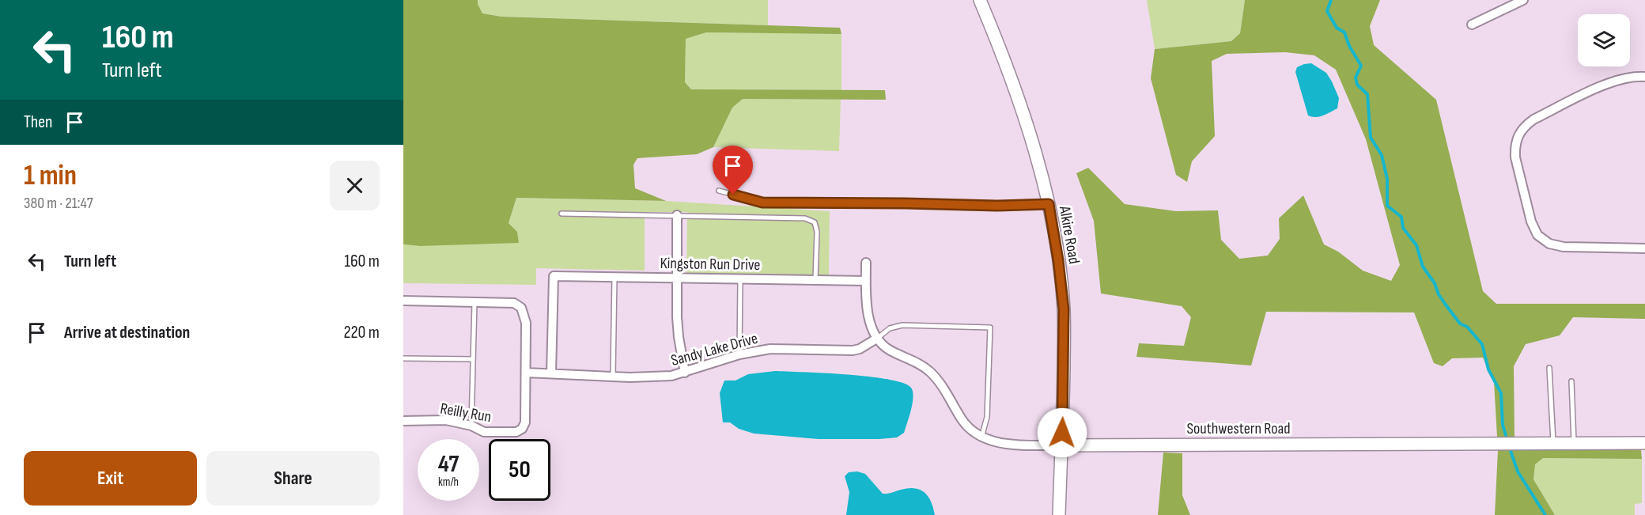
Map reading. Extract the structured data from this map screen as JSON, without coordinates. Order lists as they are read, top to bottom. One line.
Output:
{"streets":{"street":["Alkire Road","Kingston Run Drive","Sandy Lake Drive","Reilly Run","Southwestern Road"]},"crossings":[["Alkire Road","Southwestern Road"],["Kingston Run Drive","Sandy Lake Drive"],["Sandy Lake Drive","Reilly Run"],["Sandy Lake Drive","Southwestern Road"]],"page":{"turn":["160 m","Turn left"],"then":"Then","heading":["1 min","380 m · 21:47"],"list":[{"name":"Turn left","value":"160 m"},{"name":"Arrive at destination","value":"220 m"}],"speed":"47 km/h","limit":"50","buttons":["Exit","Share"]}}
